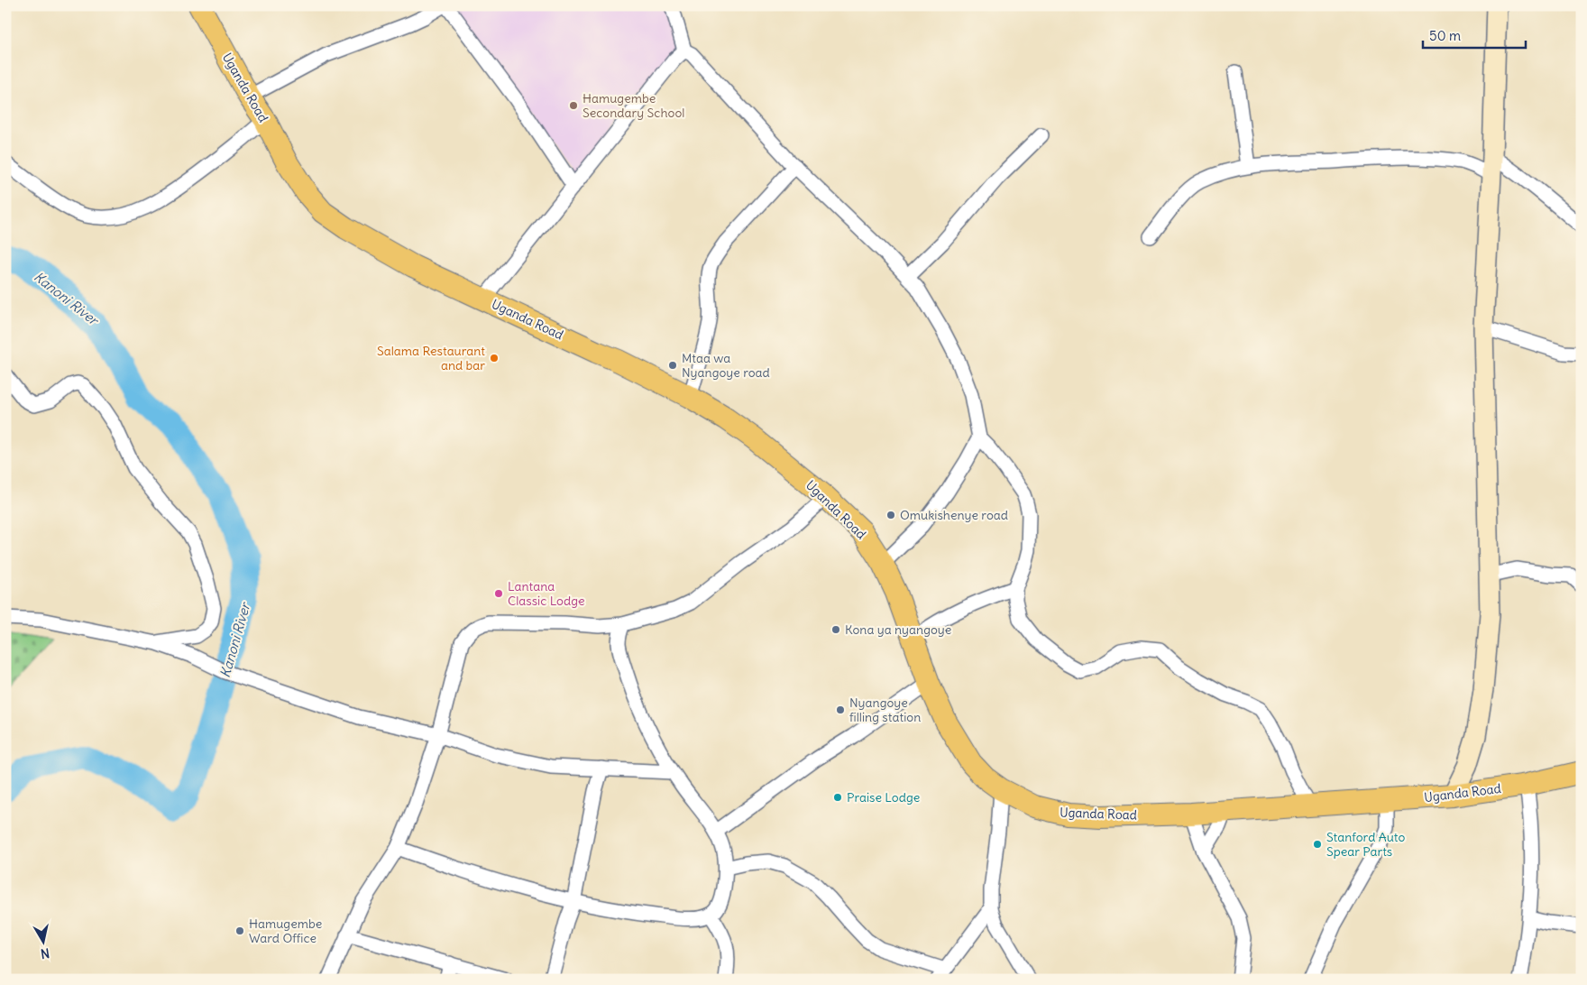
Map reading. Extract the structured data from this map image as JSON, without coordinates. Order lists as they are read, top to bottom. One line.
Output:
{"streets":{"main road":["Uganda Road"]},"water":["Kanoni River"],"places":["Hamugembe Secondary School","Salama Restaurant and bar","Mtaa wa Nyangoye road","Omukishenye road","Lantana Classic Lodge","Kona ya nyangoye","Nyangoye filling station","Praise Lodge","Stanford Auto Spear Parts","Hamugembe Ward Office"],"scale_bar":"50 m","north":"bottom"}
